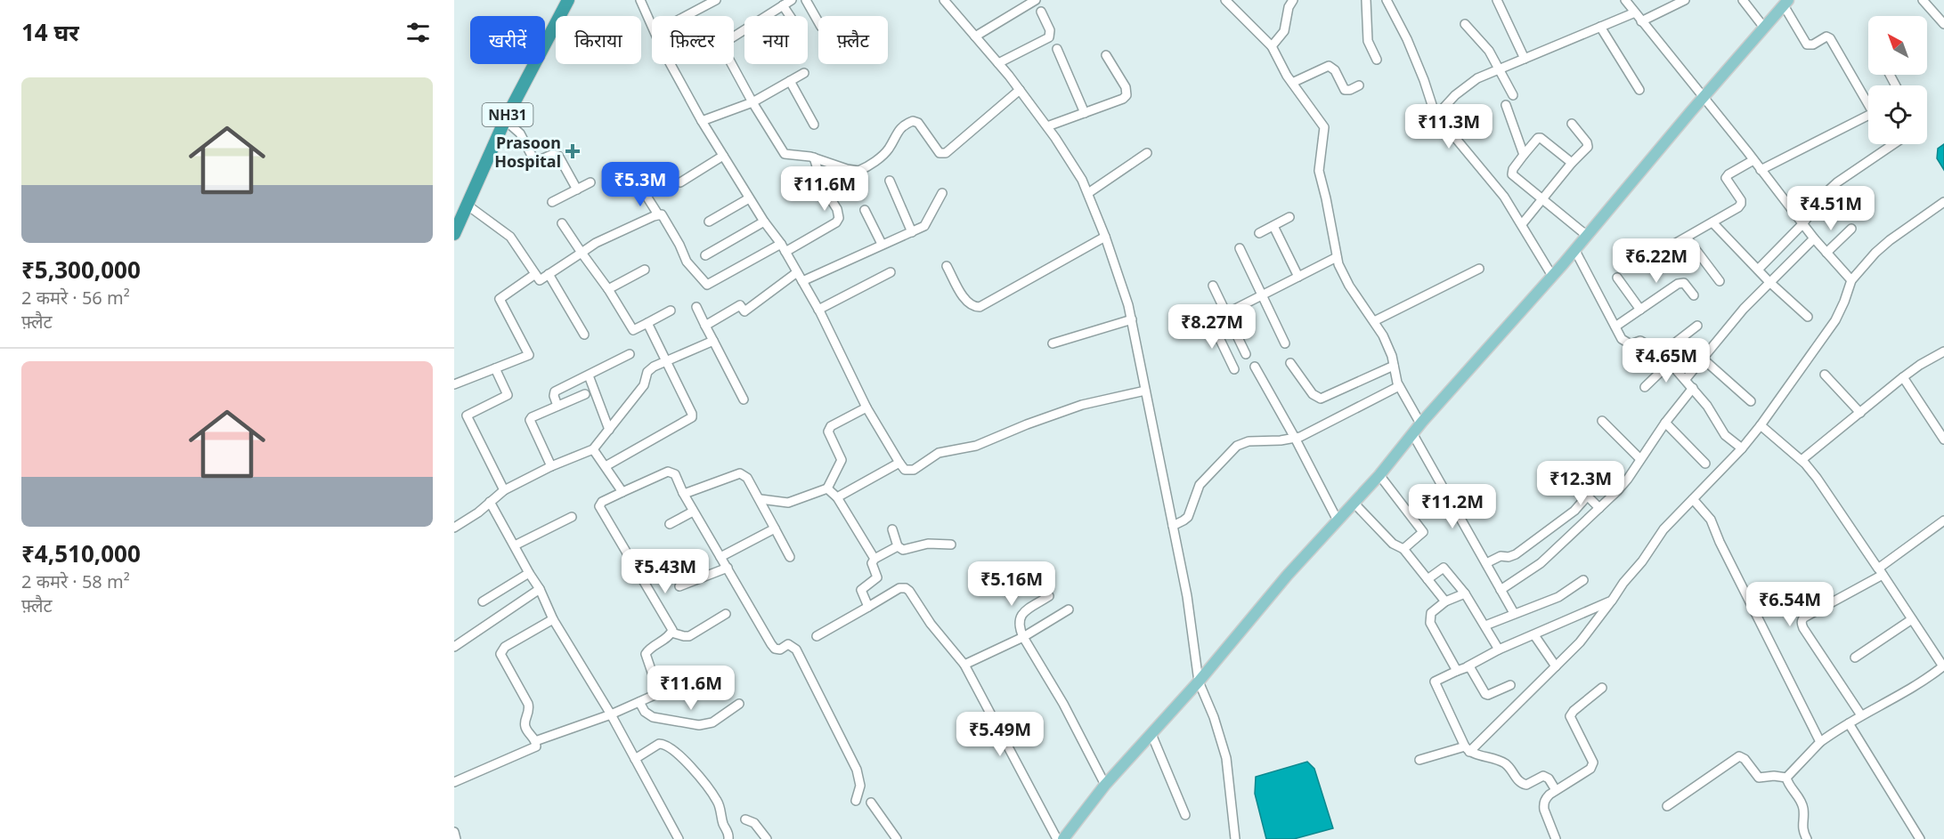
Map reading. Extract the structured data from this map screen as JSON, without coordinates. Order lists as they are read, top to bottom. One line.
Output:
{"streets":{"highway":["NH31"]},"places":{"health":["Prasoon Hospital"]},"north":"top left","page":{"heading":"14 घर","chip":["खरीदें","किराया","फ़िल्टर","नया","फ़्लैट"],"list":[{"name":"₹5,300,000","note":"2 कमरे · 56 m² · फ़्लैट"},{"name":"₹4,510,000","note":"2 कमरे · 58 m² · फ़्लैट"}],"price":["₹11.3M","₹5.3M","₹11.6M","₹4.51M","₹6.22M","₹8.27M","₹4.65M","₹12.3M","₹11.2M","₹5.43M","₹5.16M","₹6.54M","₹11.6M","₹5.49M"]}}
